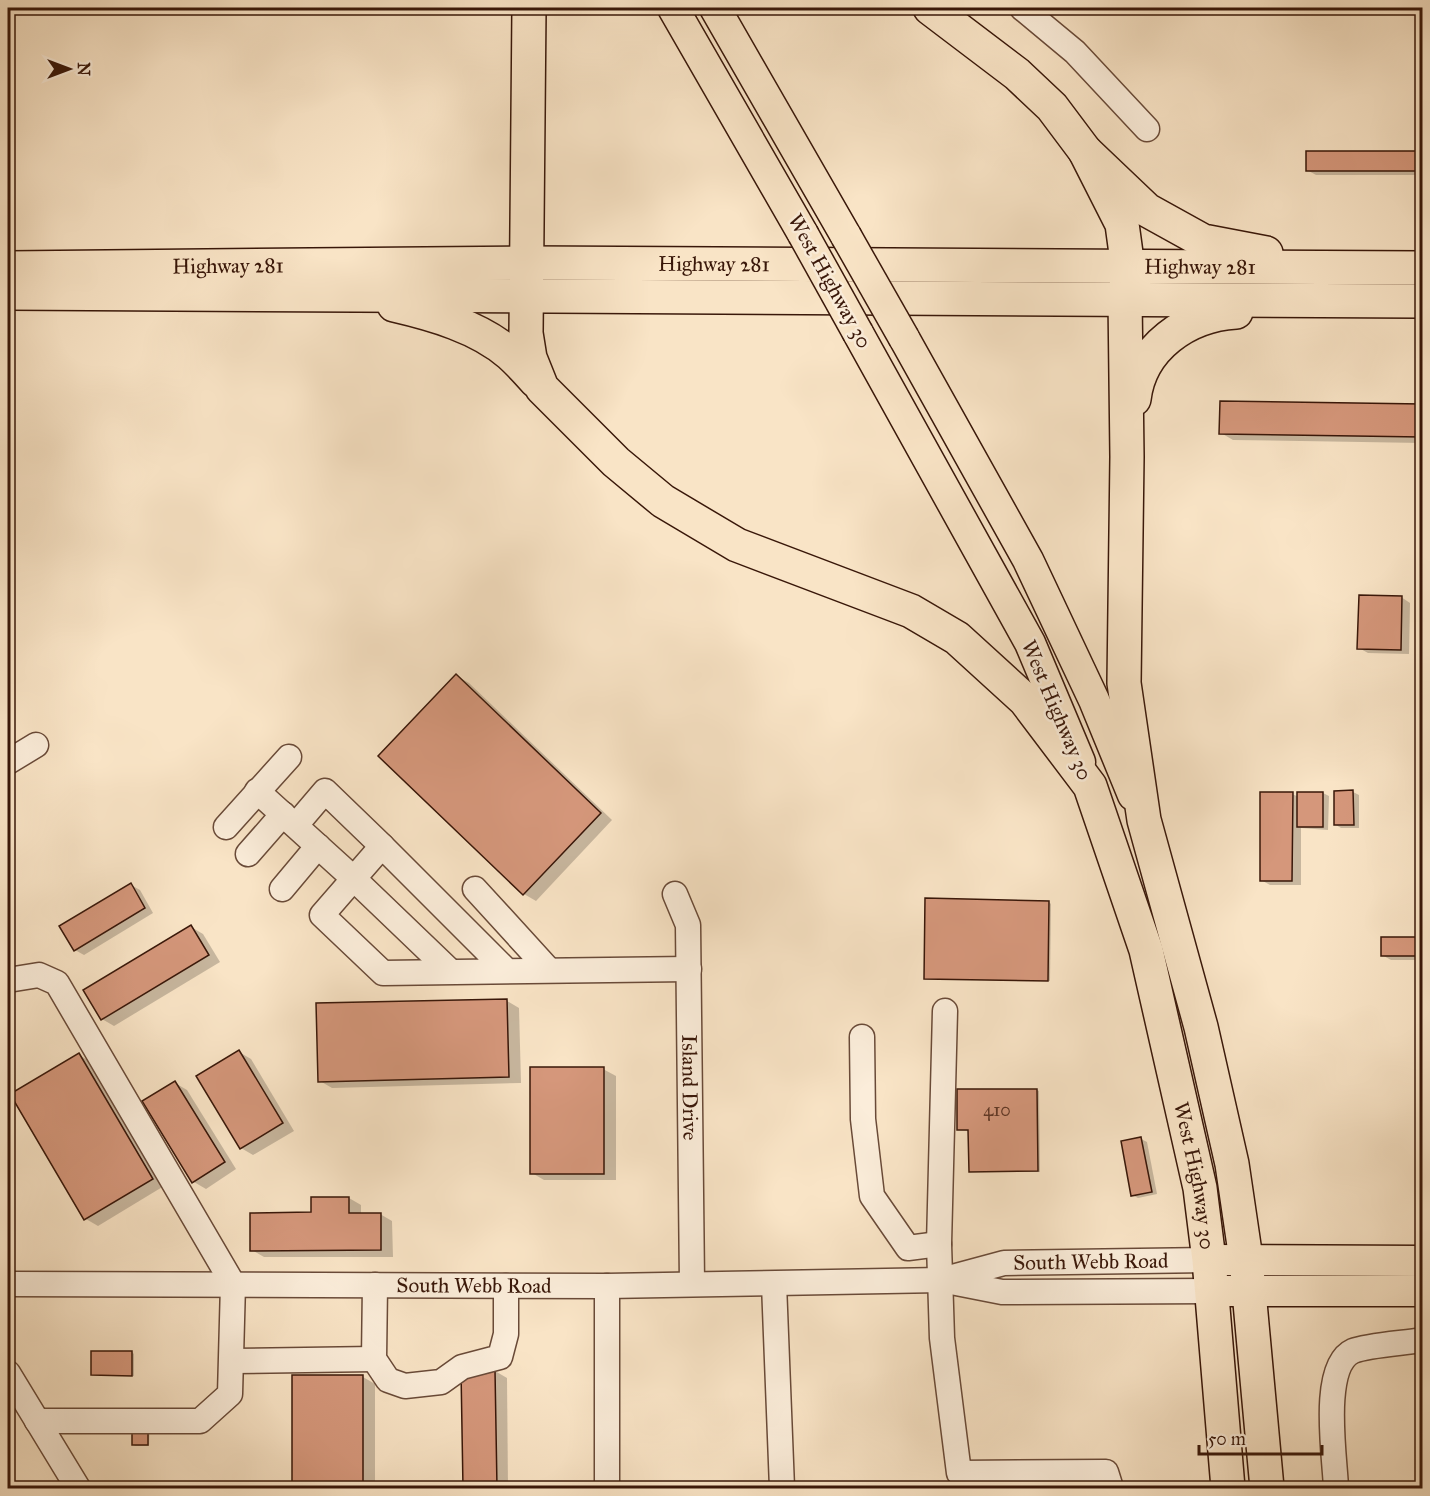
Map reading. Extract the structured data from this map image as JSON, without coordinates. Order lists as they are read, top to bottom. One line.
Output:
{"streets":{"highway":["Highway 281","West Highway 30"],"main road":["South Webb Road"],"street":["Island Drive"]},"crossings":[["West Highway 30","South Webb Road"],["Island Drive","South Webb Road"]],"house_numbers":["410"],"scale_bar":"50 m","north":"right"}
